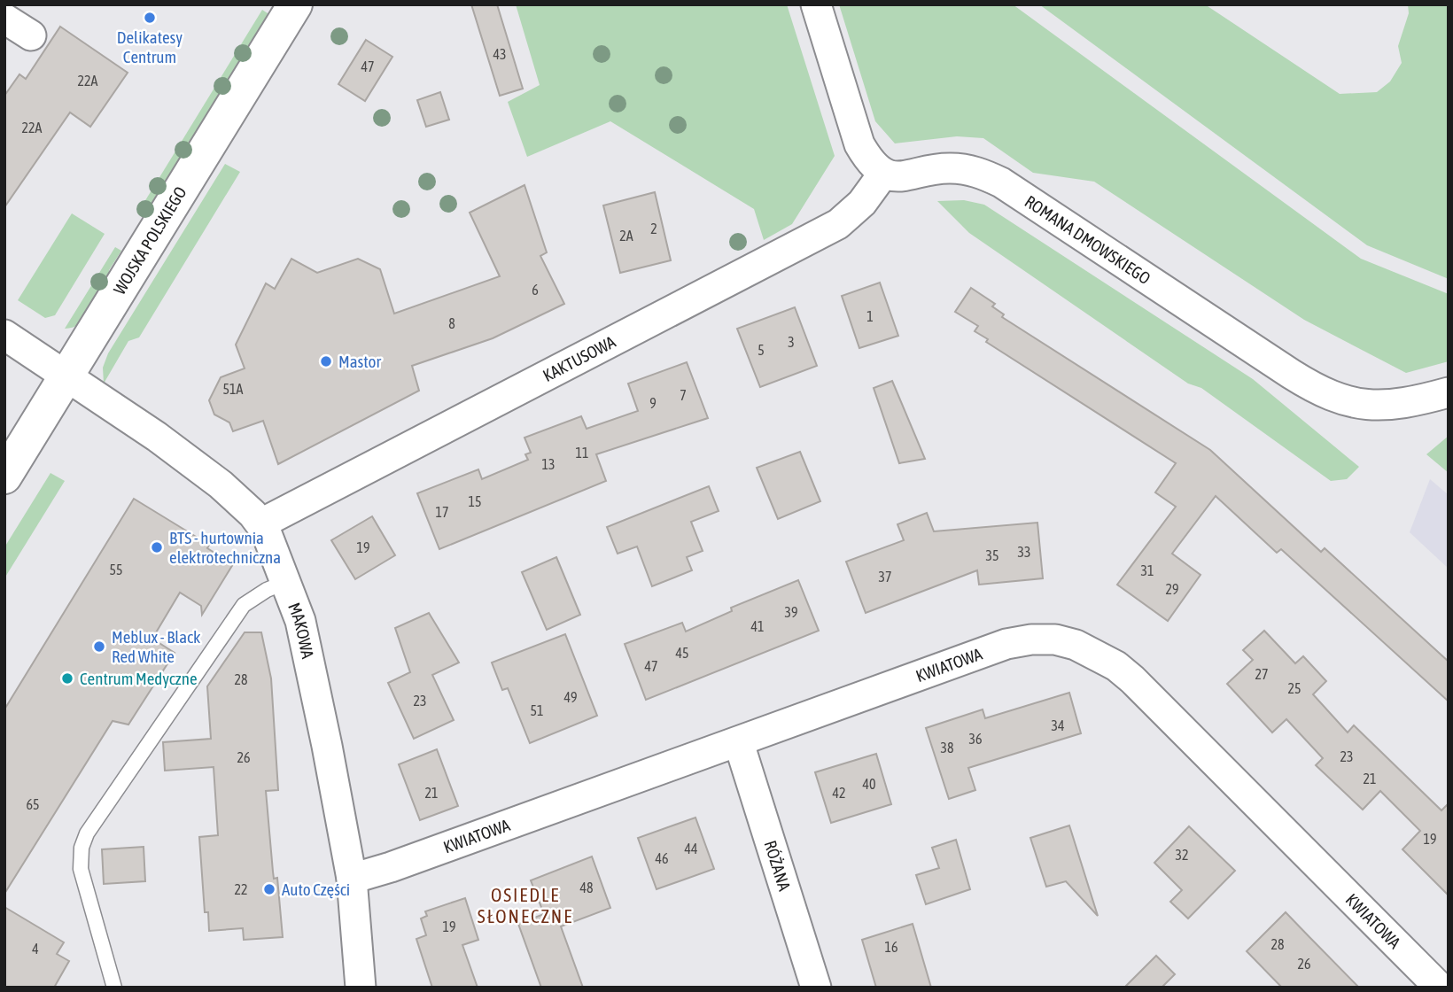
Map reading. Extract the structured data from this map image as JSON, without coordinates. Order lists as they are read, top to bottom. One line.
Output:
{"streets":{"main road":["WOJSKA POLSKIEGO"],"street":["ROMANA DMOWSKIEGO","KAKTUSOWA","MAKOWA","KWIATOWA","RÓŻANA"]},"crossings":[["ROMANA DMOWSKIEGO","KAKTUSOWA"],["WOJSKA POLSKIEGO","MAKOWA"],["KAKTUSOWA","MAKOWA"],["MAKOWA","KWIATOWA"],["KWIATOWA","RÓŻANA"]],"districts":["OSIEDLE SŁONECZNE"],"places":["Delikatesy Centrum","Mastor","BTS - hurtownia elektrotechniczna","Meblux - Black Red White","Centrum Medyczne","Auto Części"],"house_numbers":["43","47","22A","22A","2","2A","6","1","8","3","5","51A","7","9","11","13","15","17","19","33","35","55","31","37","29","39","41","45","47","27","28","25","49","23","51","34","36","38","23","26","21","40","21","42","65","19","44","32","46","48","22","19","28","16","4","26"]}
